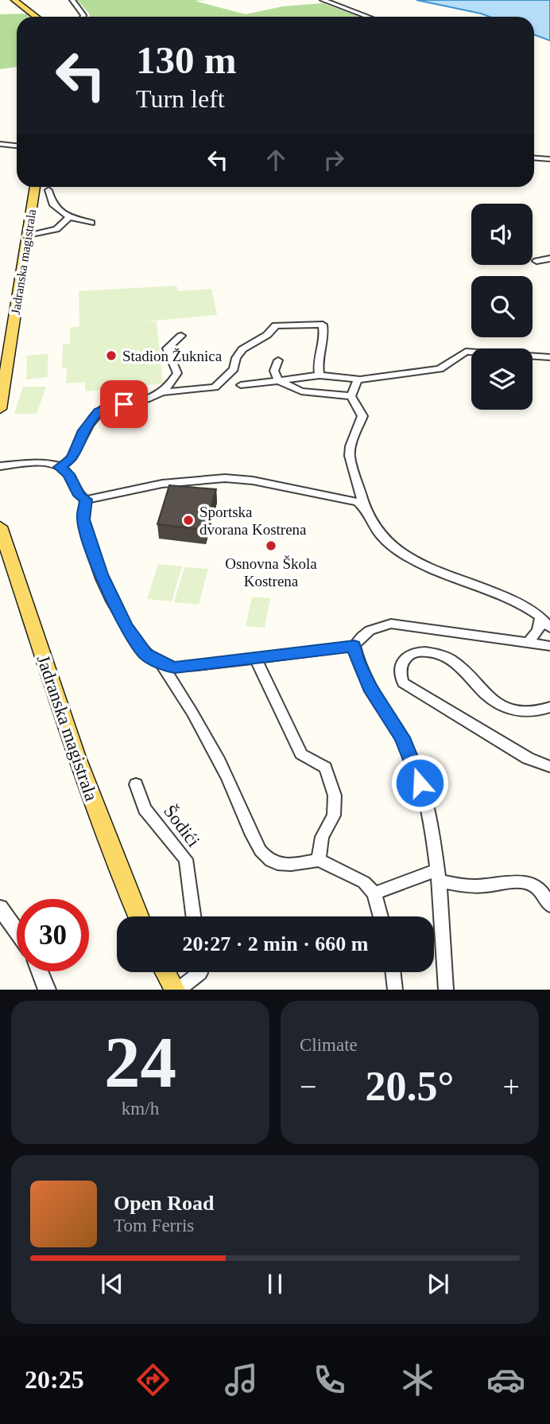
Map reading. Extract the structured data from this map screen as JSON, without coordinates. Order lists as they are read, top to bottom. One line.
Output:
{"streets":{"main road":["Jadranska magistrala"],"street":["Šodići"]},"places":["Stadion Žuknica","Sportska dvorana Kostrena","Osnovna Škola Kostrena"],"page":{"turn":["130 m","Turn left"],"limit":"30","trip":"20:27 · 2 min · 660 m","tile":[["24","km/h"],"Climate"],"heat":["−","20.5°","+"],"song":["Open Road","Tom Ferris"],"tabs":"20:25"}}
